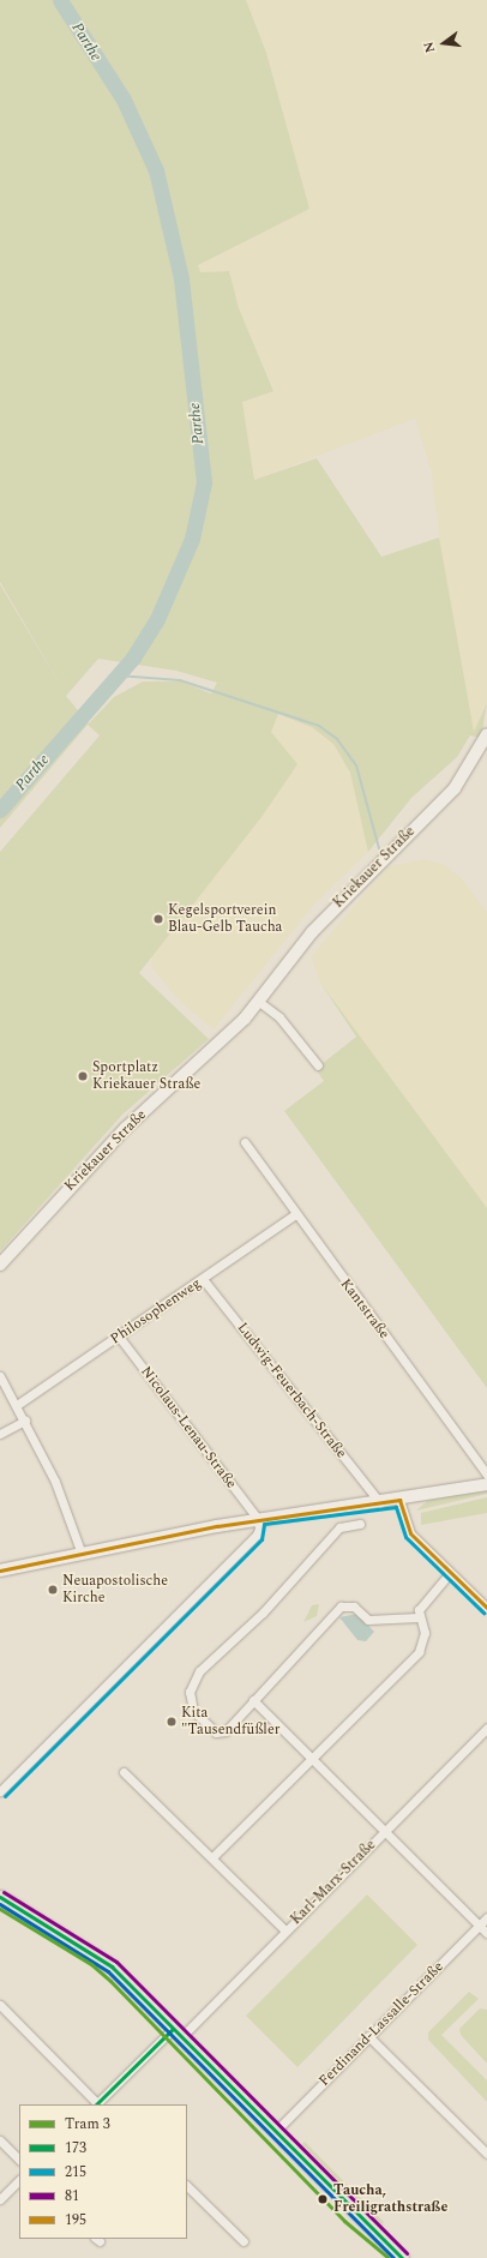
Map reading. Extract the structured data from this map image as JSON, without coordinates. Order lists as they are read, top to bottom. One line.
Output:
{"streets":{"street":["Kriekauer Straße","Kantstraße","Philosophenweg","Ludwig-Feuerbach-Straße","Nicolaus-Lenau-Straße","Karl-Marx-Straße","Ferdinand-Lassalle-Straße"]},"crossings":[["Kantstraße","Philosophenweg"],["Philosophenweg","Ludwig-Feuerbach-Straße"],["Philosophenweg","Nicolaus-Lenau-Straße"]],"water":["Parthe"],"places":["Kegelsportverein Blau-Gelb Taucha","Sportplatz Kriekauer Straße","Neuapostolische Kirche","Kita \"Tausendfüßler","Taucha, Freiligrathstraße"],"lines":["transit line 195","transit line 215","transit line 81","transit line 173","tram line 3"],"legend":["Tram 3","173","215","81","195"],"north":"left"}
